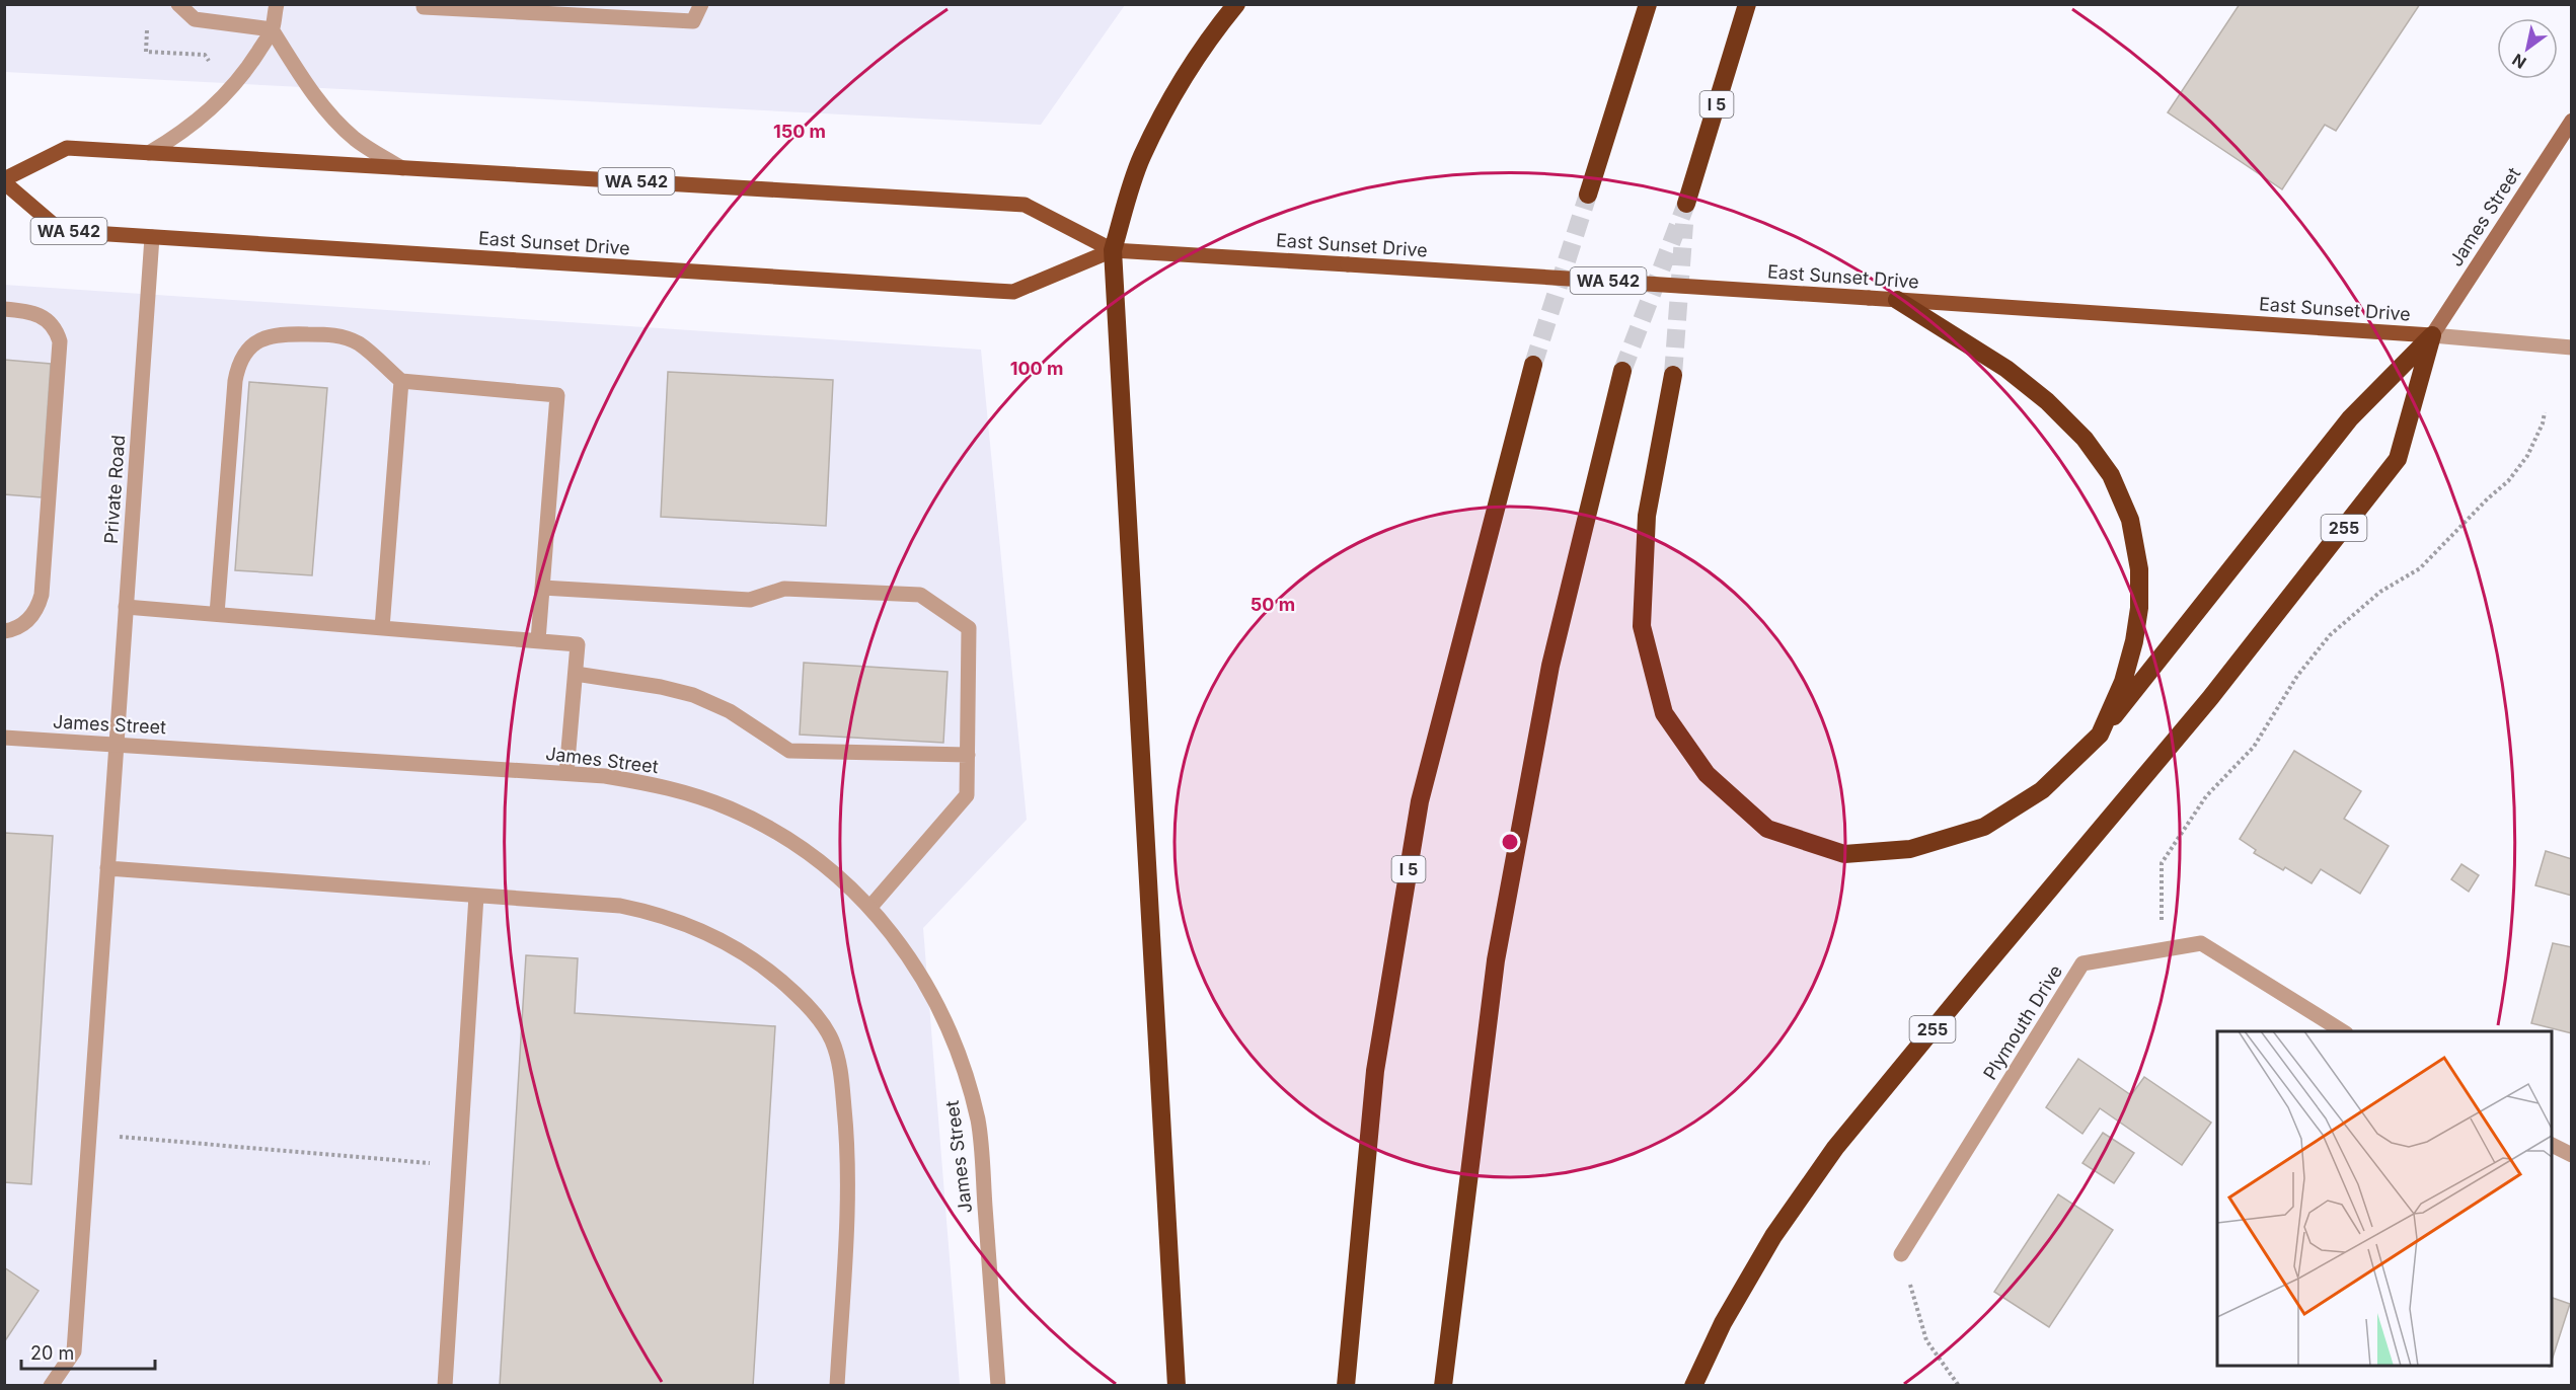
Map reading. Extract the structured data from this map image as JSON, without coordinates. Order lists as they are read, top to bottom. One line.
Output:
{"streets":{"highway":["I 5","255"],"main road":["WA 542","James Street","East Sunset Drive"],"street":["Private Road","Plymouth Drive"]},"crossings":[["James Street","East Sunset Drive"],["James Street","Private Road"],["James Street","255"],["East Sunset Drive","Private Road"],["East Sunset Drive","255"]],"scale_bar":"20 m","north":"bottom left","rings":["150 m","100 m","50 m"]}
